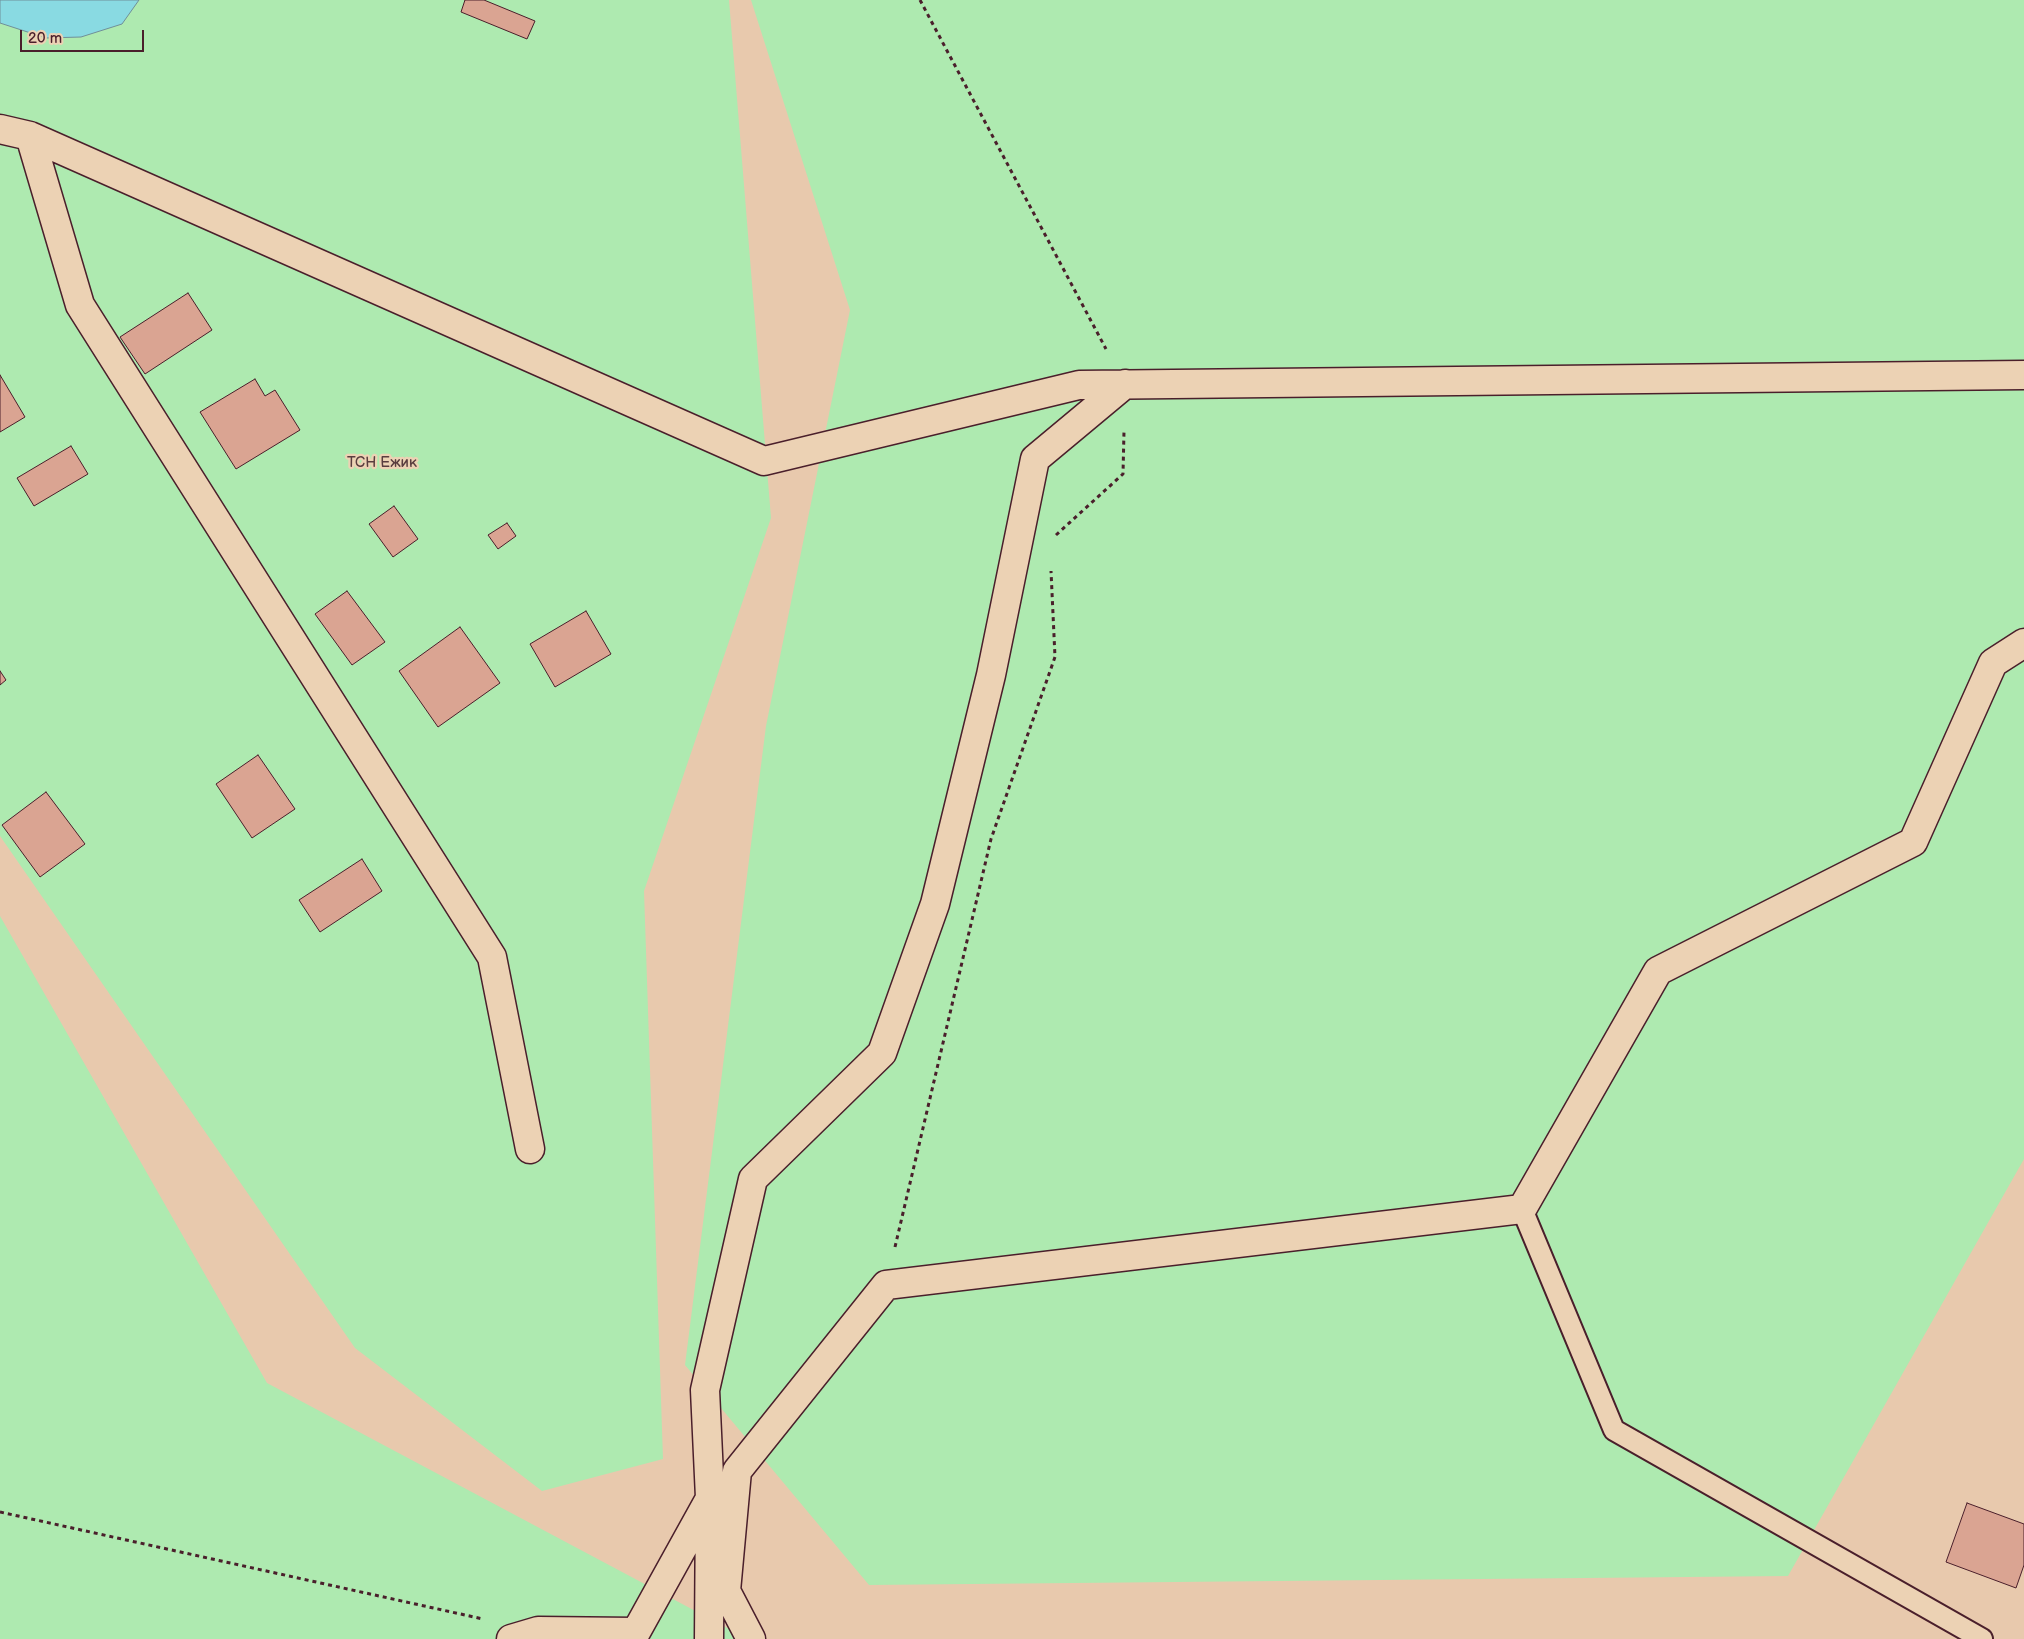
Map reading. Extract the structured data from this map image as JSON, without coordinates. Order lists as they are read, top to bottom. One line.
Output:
{"parks":["ТСН Ежик"],"scale_bar":"20 m"}
